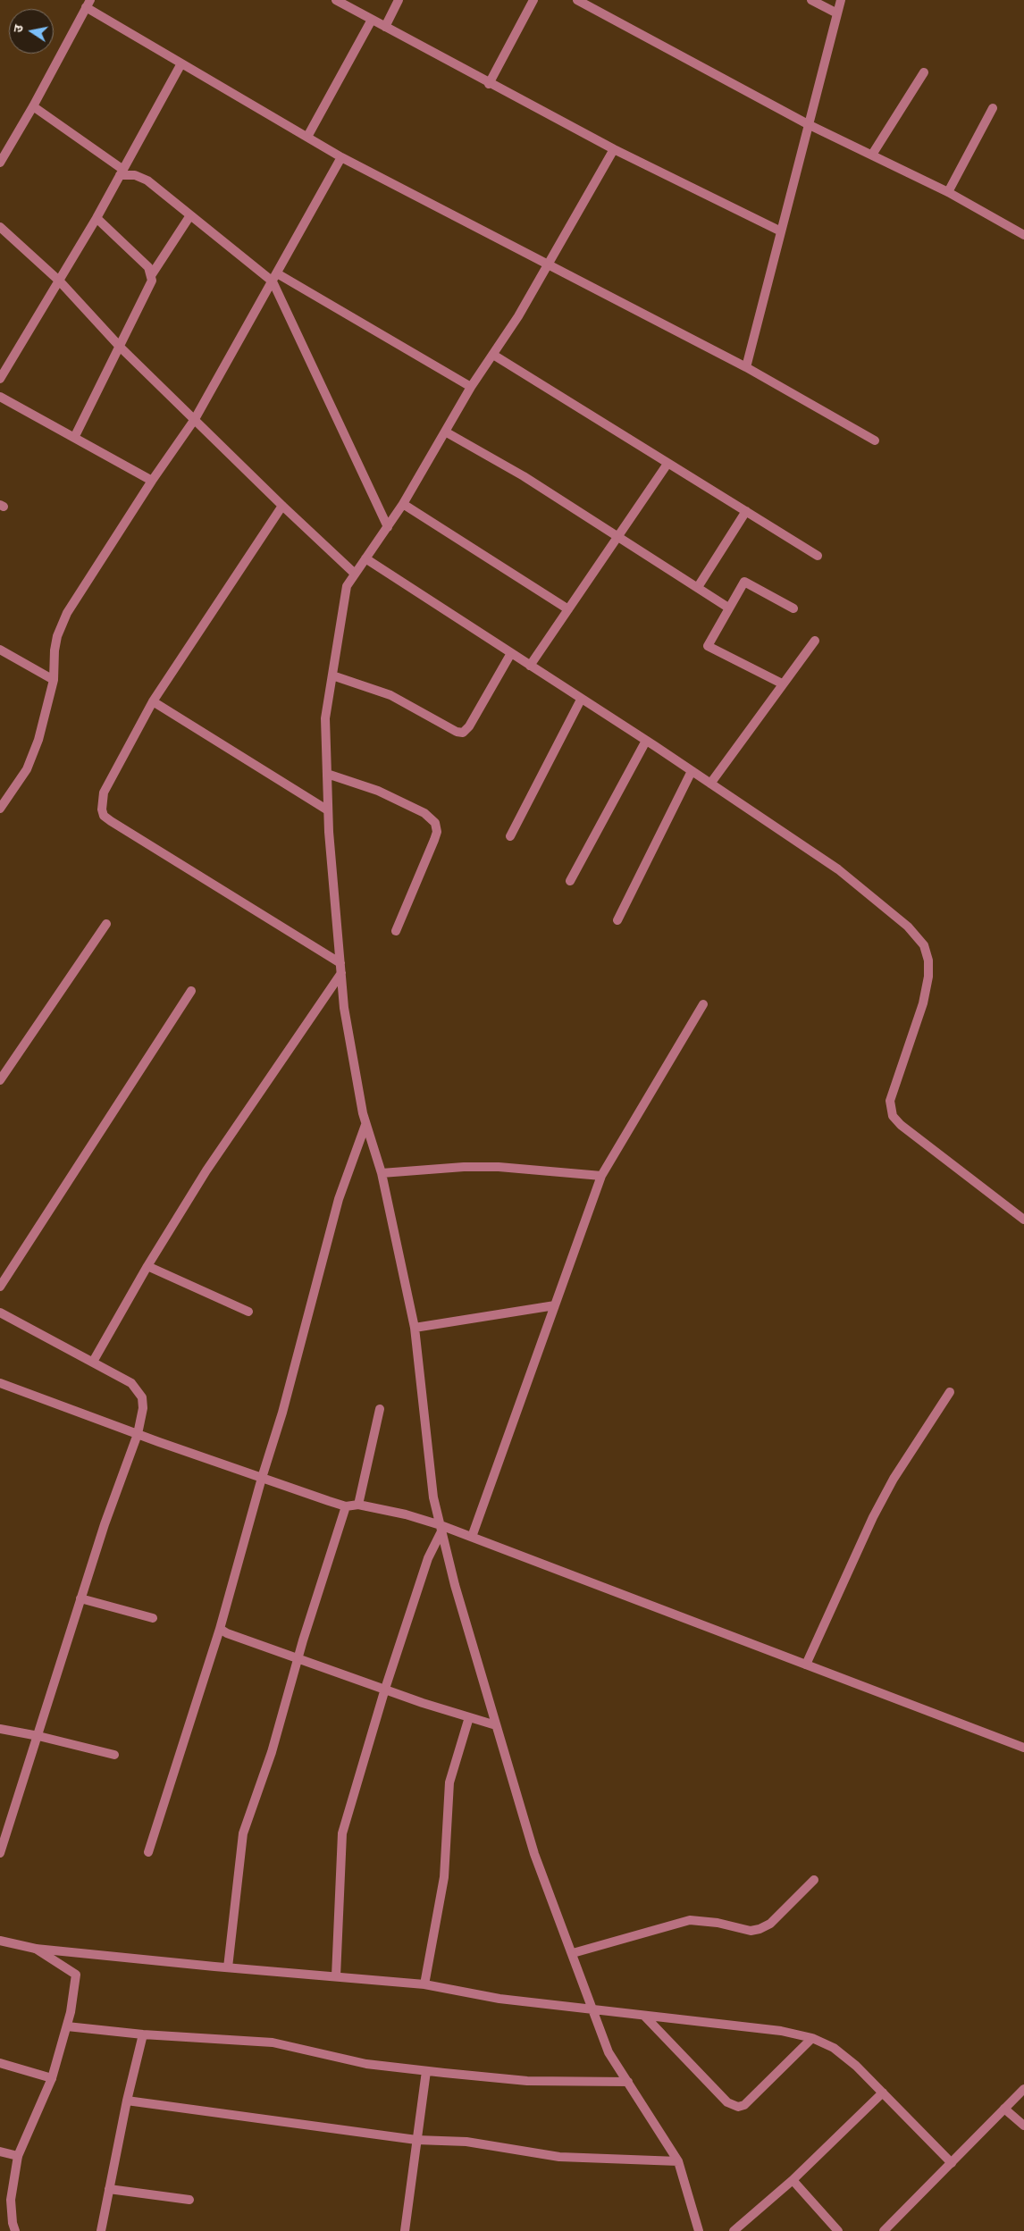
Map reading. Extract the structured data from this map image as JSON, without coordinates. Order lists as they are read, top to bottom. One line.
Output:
{"north":"left"}
